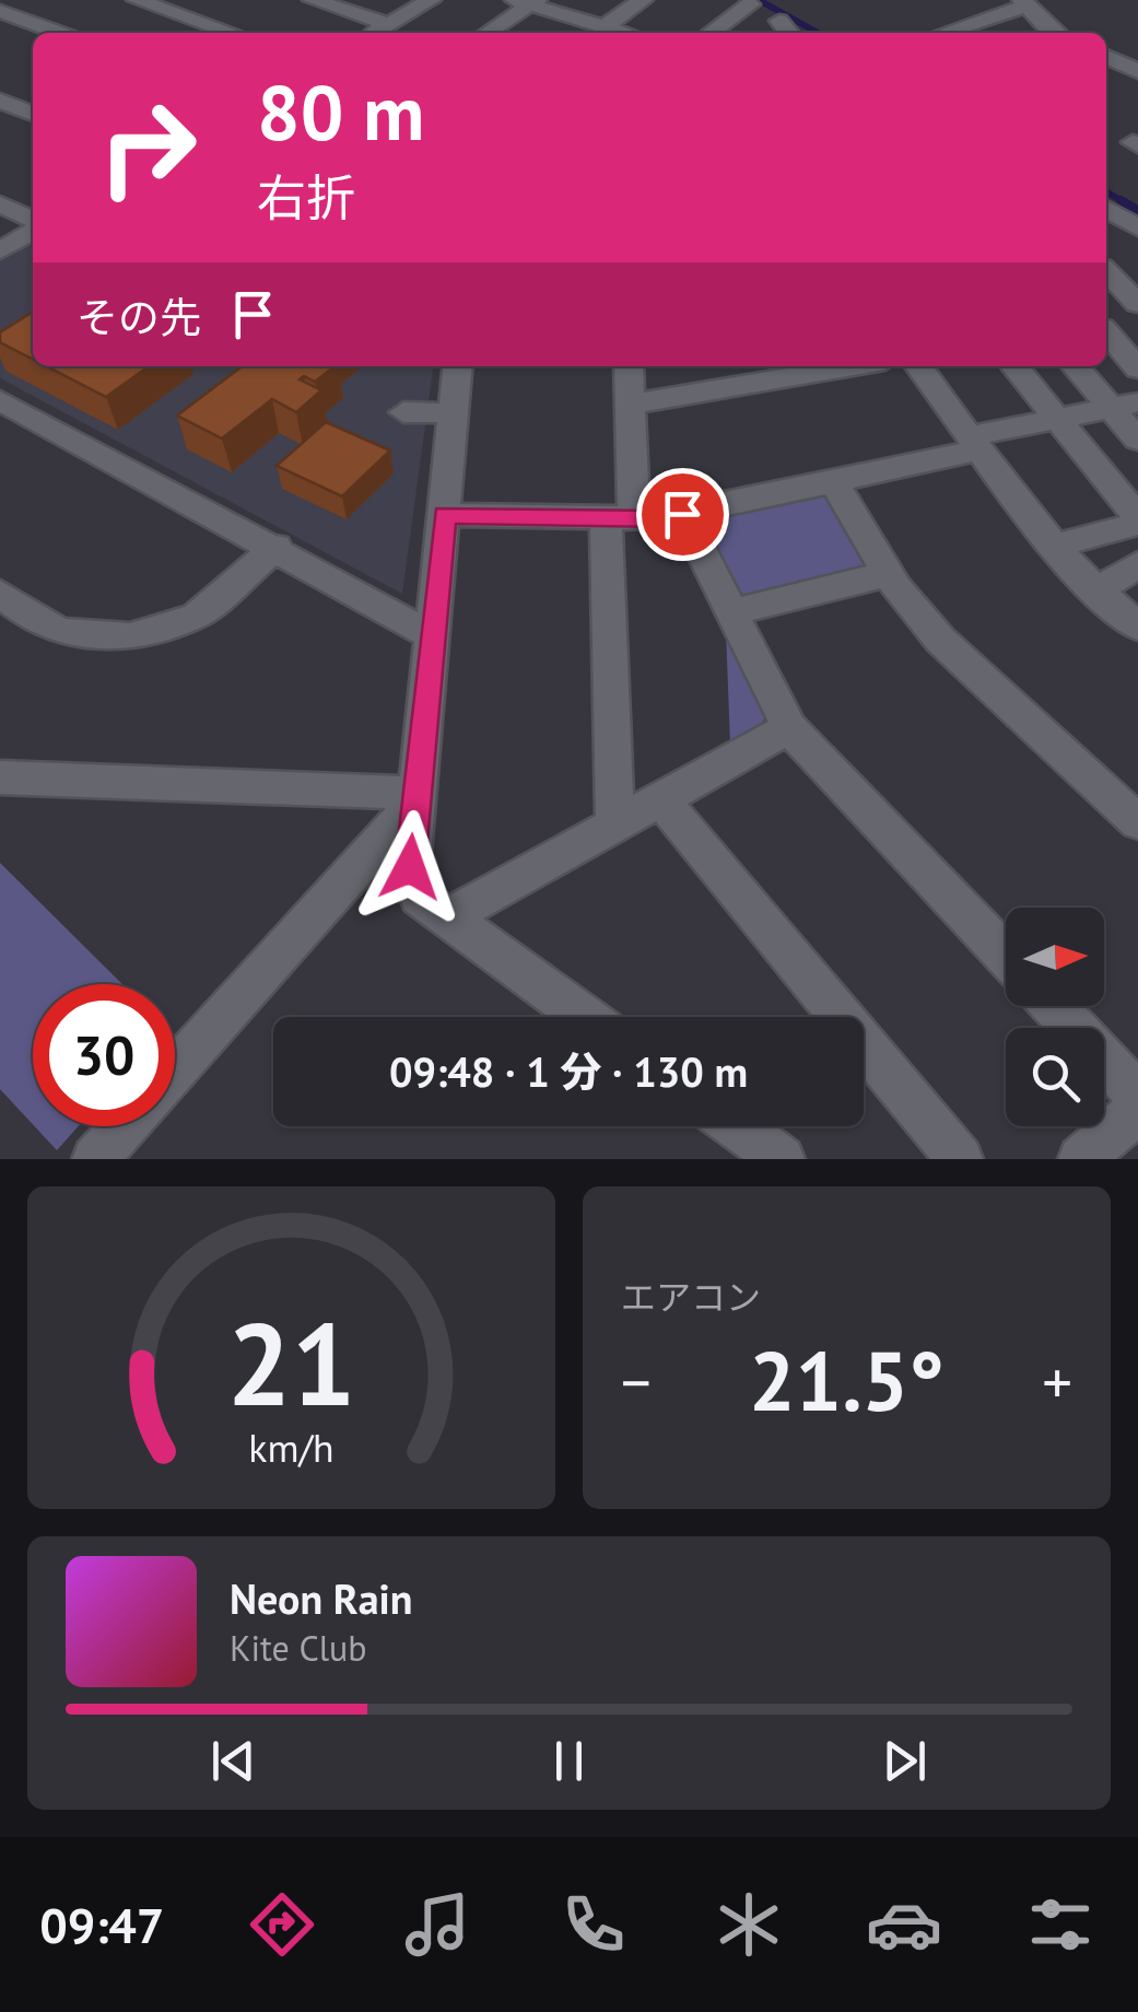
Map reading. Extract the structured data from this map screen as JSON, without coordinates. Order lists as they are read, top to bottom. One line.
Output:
{"north":"right","page":{"turn":["80 m","右折"],"then":"その先","limit":"30","trip":"09:48 · 1 分 · 130 m","tile":"エアコン","heat":["−","21.5°","+"],"song":["Neon Rain","Kite Club"],"tabs":"09:47","gauge":["21","km/h"]}}
